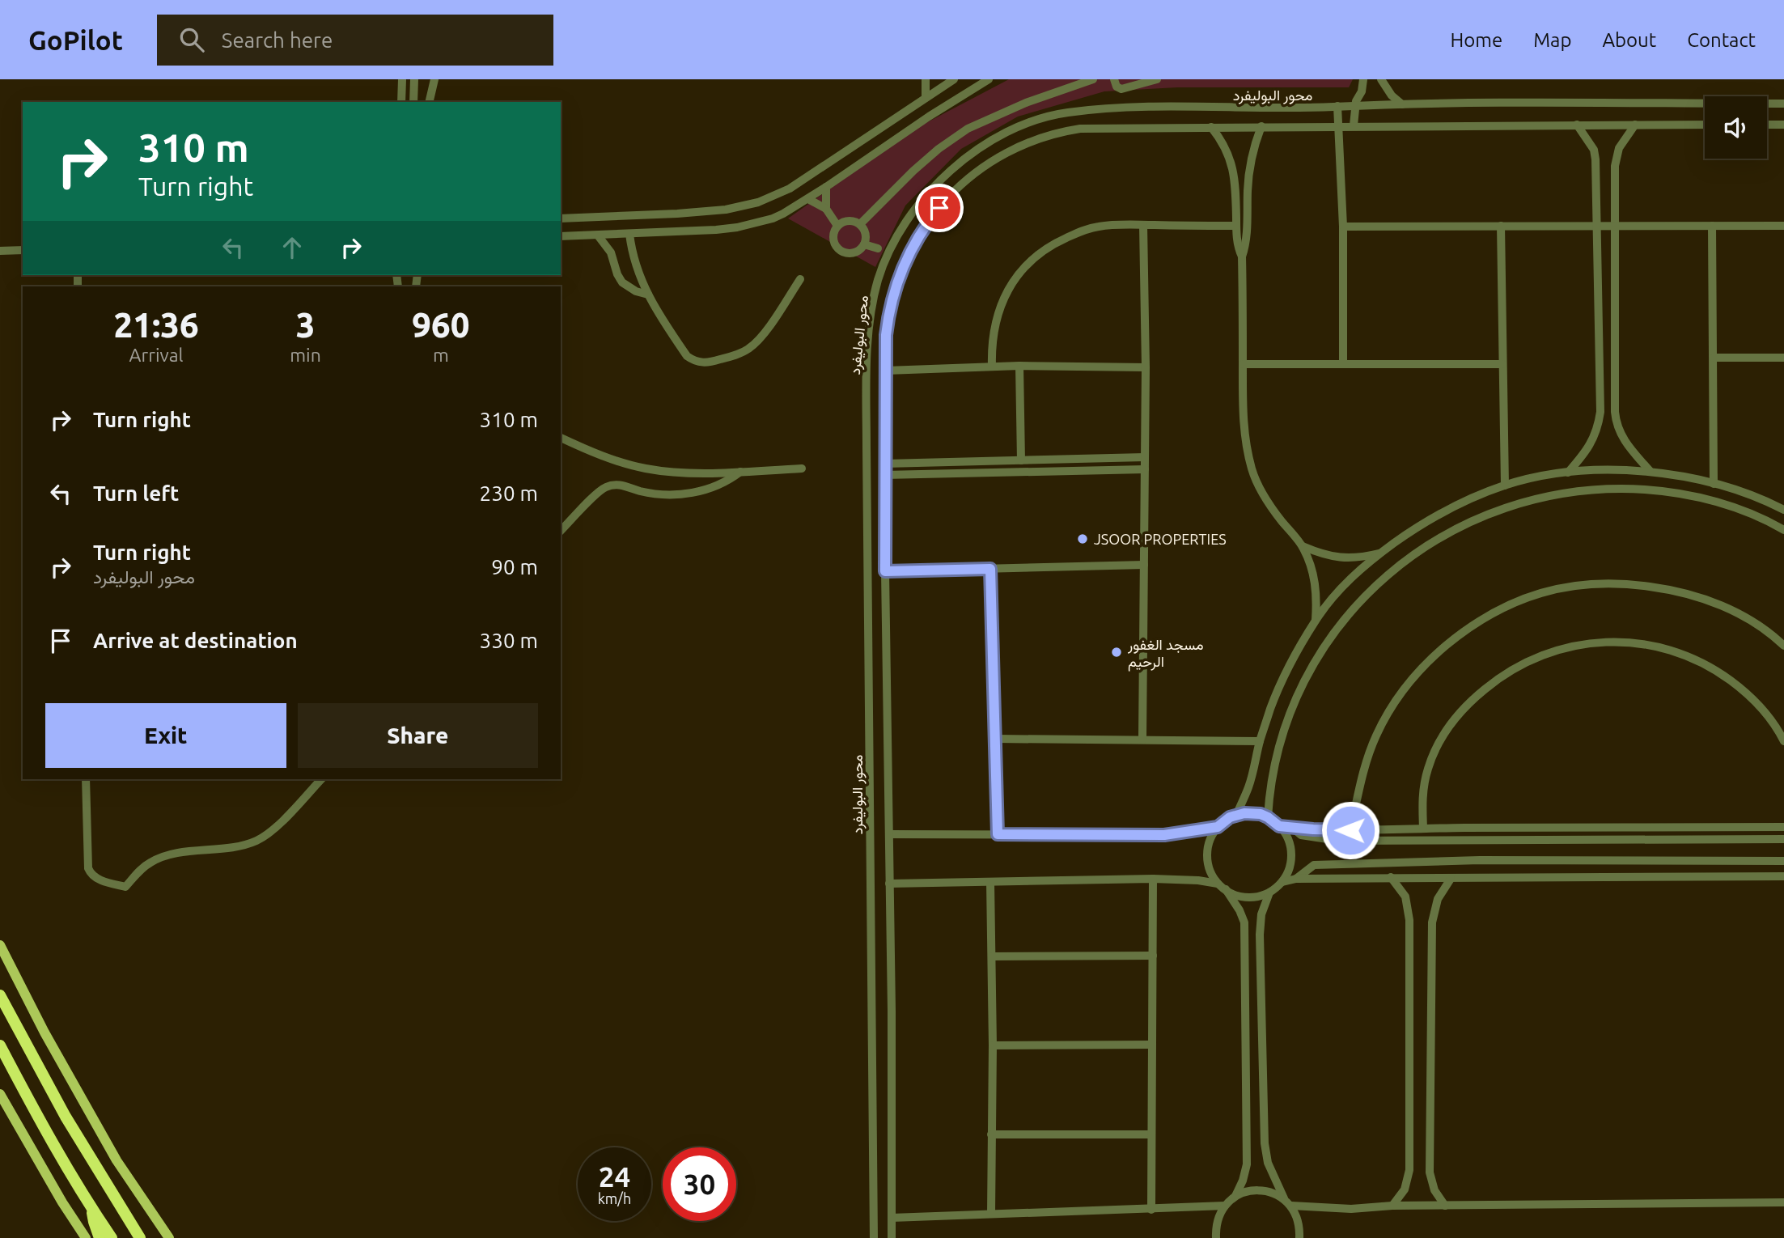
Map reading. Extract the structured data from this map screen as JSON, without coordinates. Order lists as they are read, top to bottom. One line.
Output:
{"streets":{"street":["محور البوليفرد"]},"places":["JSOOR PROPERTIES","مسجد الغفور الرحيم"],"page":{"header":"GoPilot","search":"Search here","nav":["Home","Map","About","Contact"],"turn":["310 m","Turn right"],"eta":["21:36","Arrival","3","min","960","m"],"list":[{"name":"Turn right","value":"310 m"},{"name":"Turn left","value":"230 m"},{"name":"Turn right","note":"محور البوليفرد","value":"90 m"},{"name":"Arrive at destination","value":"330 m"}],"buttons":["Exit","Share"],"speed":"24 km/h","limit":"30"}}
